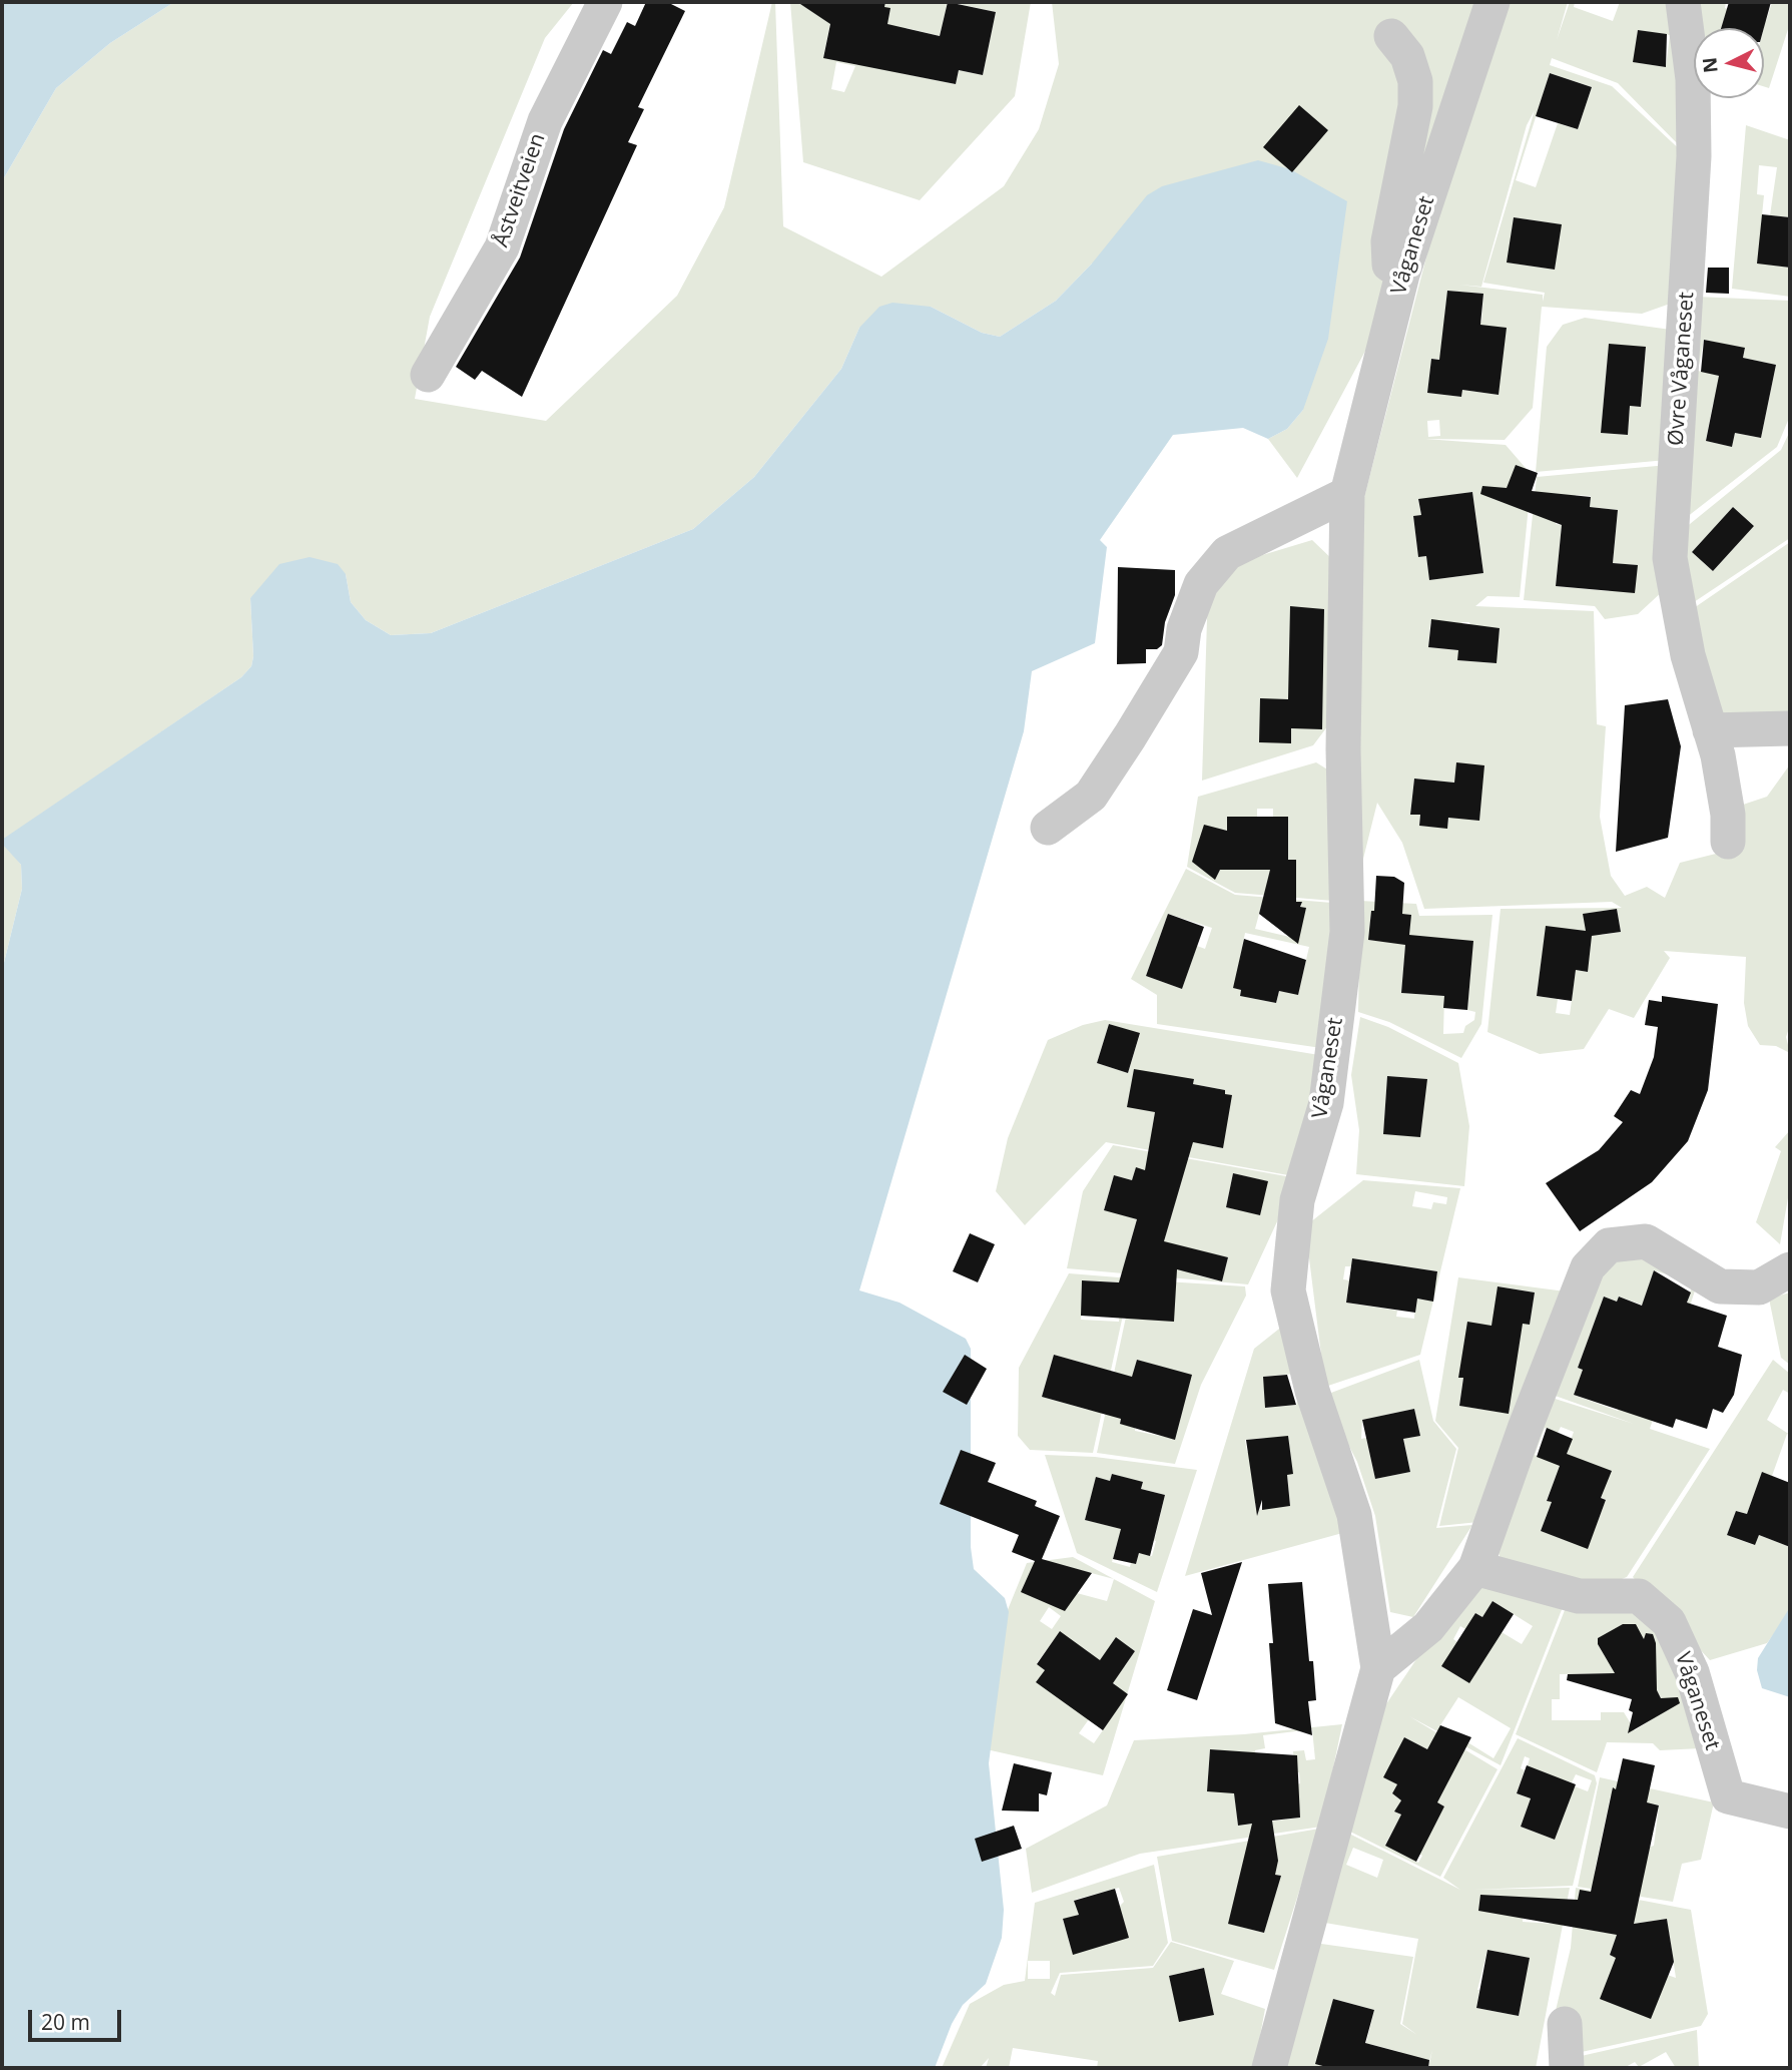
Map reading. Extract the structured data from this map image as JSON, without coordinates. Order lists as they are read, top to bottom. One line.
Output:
{"streets":{"street":["Åstveitveien","Våganeset","Øvre Våganeset"]},"scale_bar":"20 m","north":"left"}
